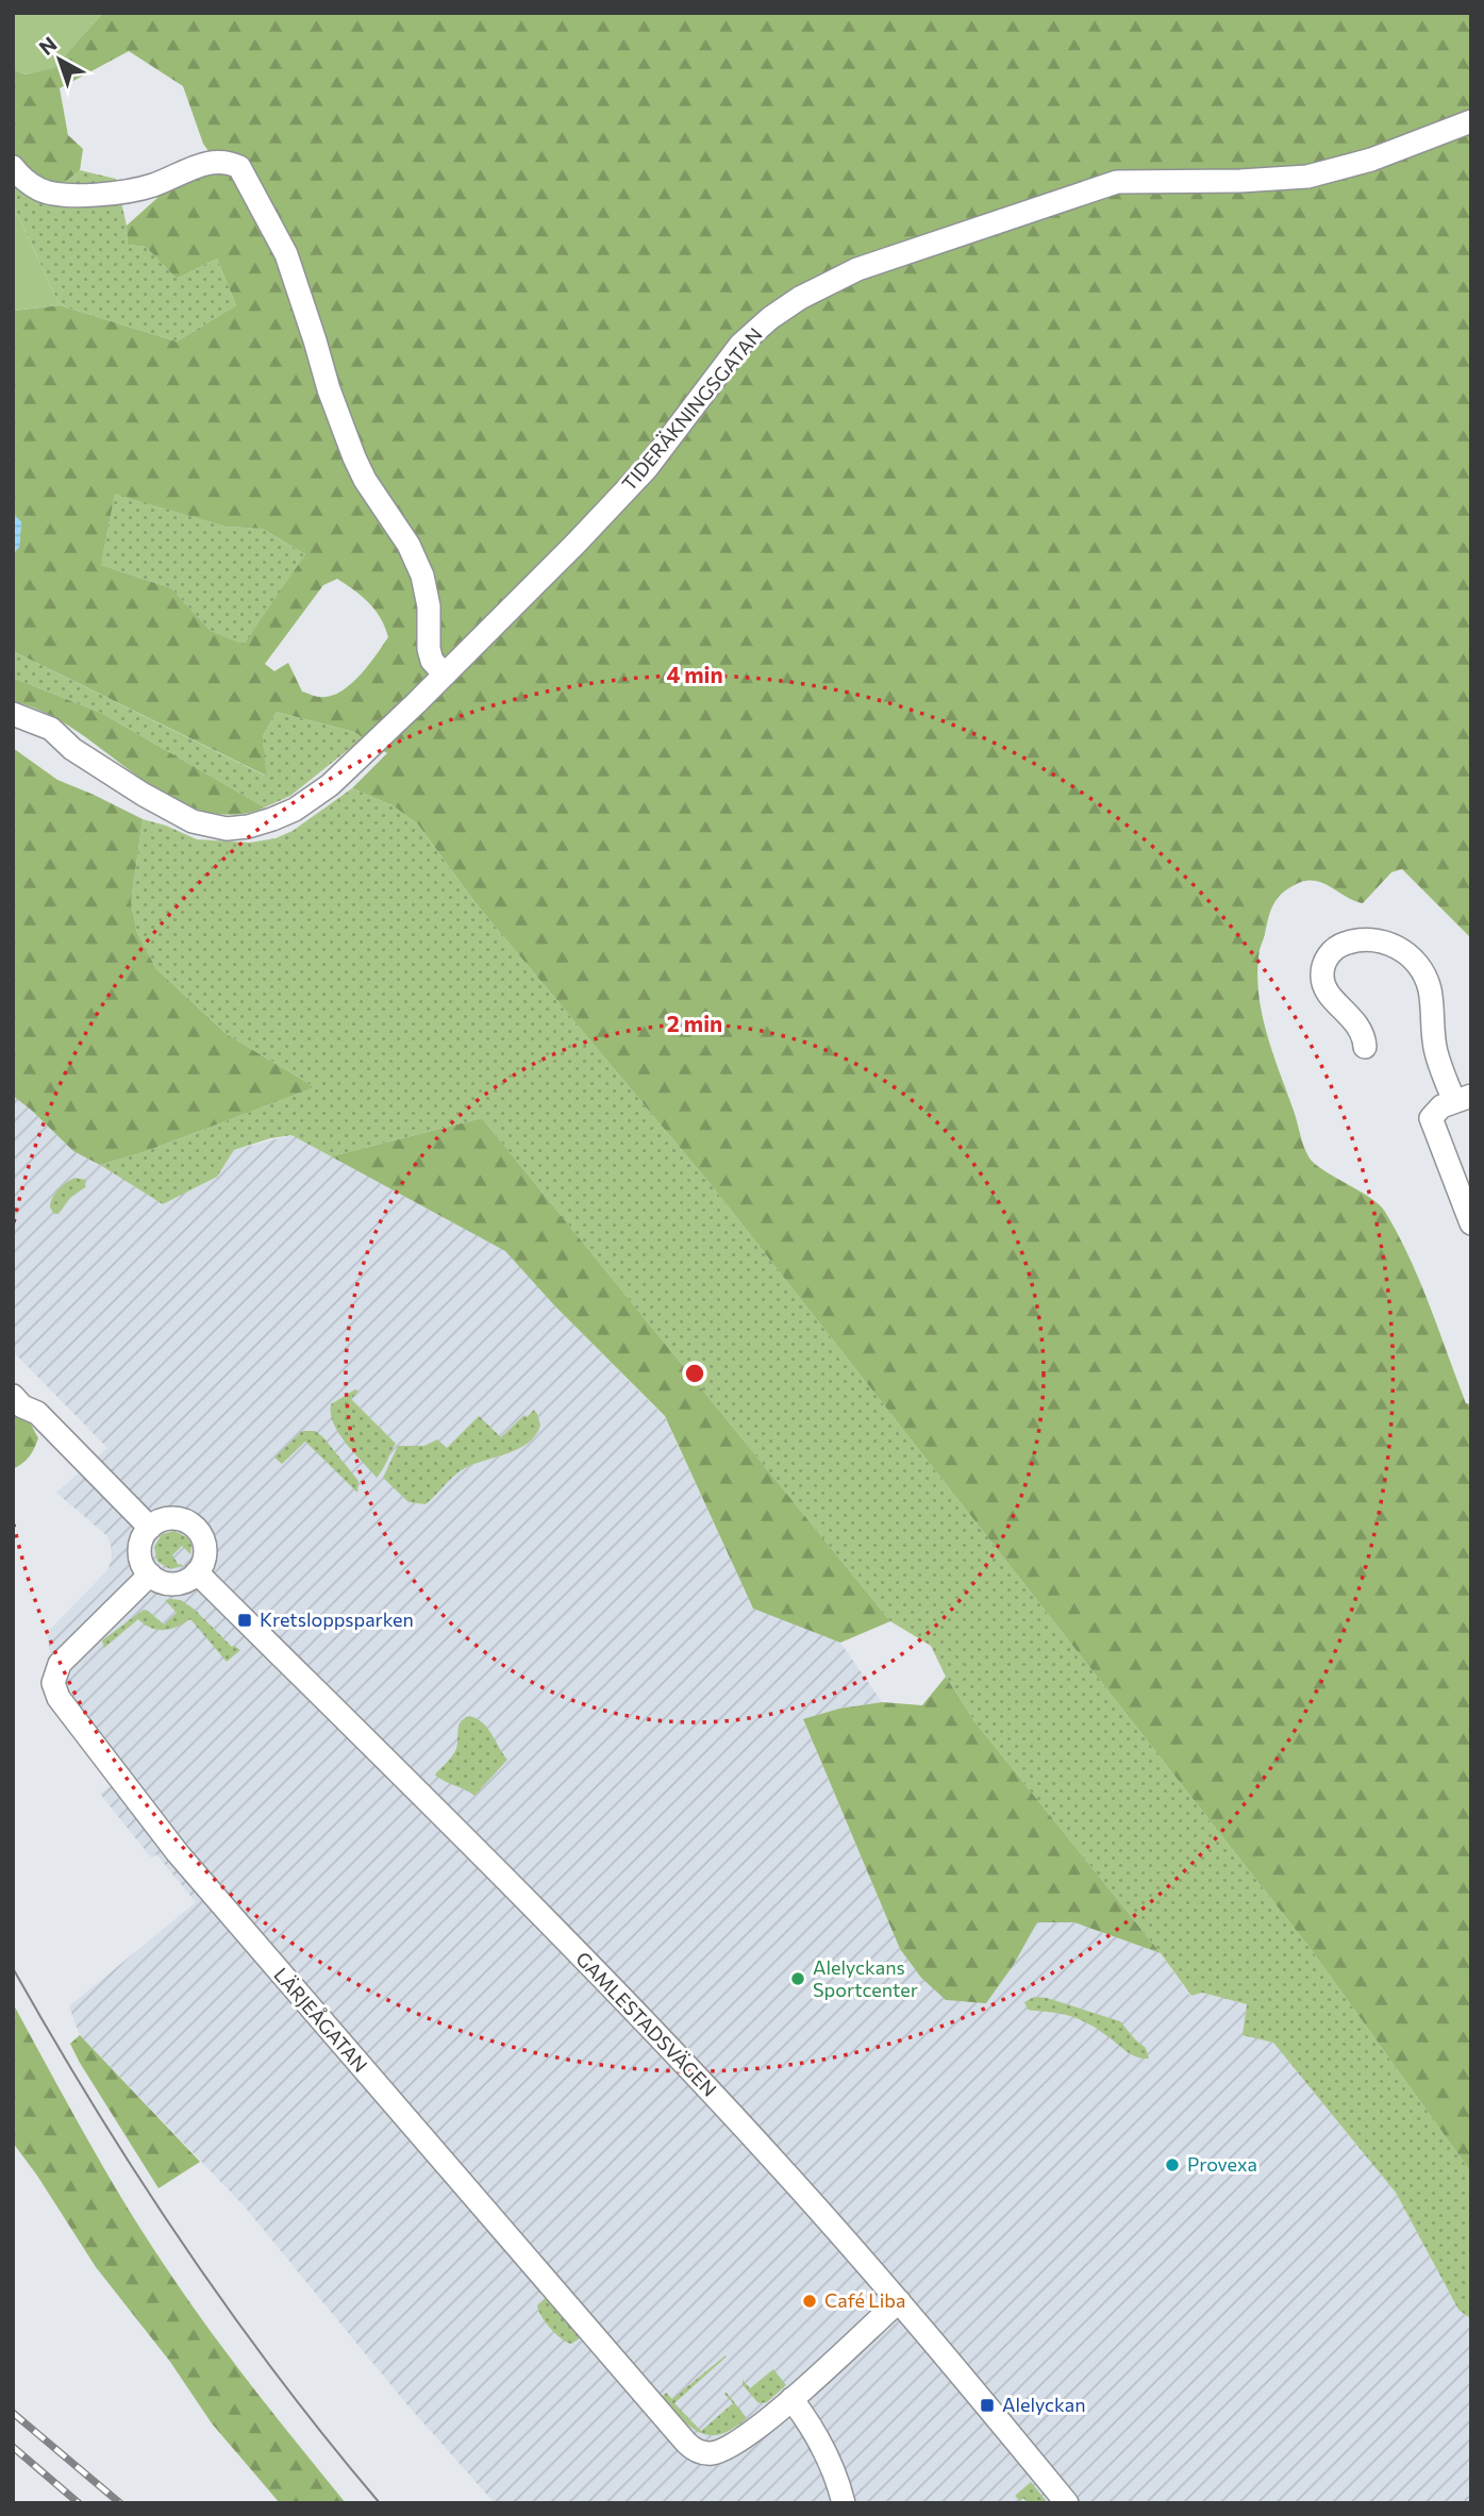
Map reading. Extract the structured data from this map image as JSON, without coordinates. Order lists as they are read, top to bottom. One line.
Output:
{"streets":{"street":["TIDERÄKNINGSGATAN","LÄRJEÅGATAN","GAMLESTADSVÄGEN"]},"crossings":[["LÄRJEÅGATAN","GAMLESTADSVÄGEN"]],"places":{"transit":["Kretsloppsparken","Alelyckan"],"other":["Alelyckans Sportcenter","Provexa","Café Liba"]},"north":"top left","rings":["4 min","2 min"]}
